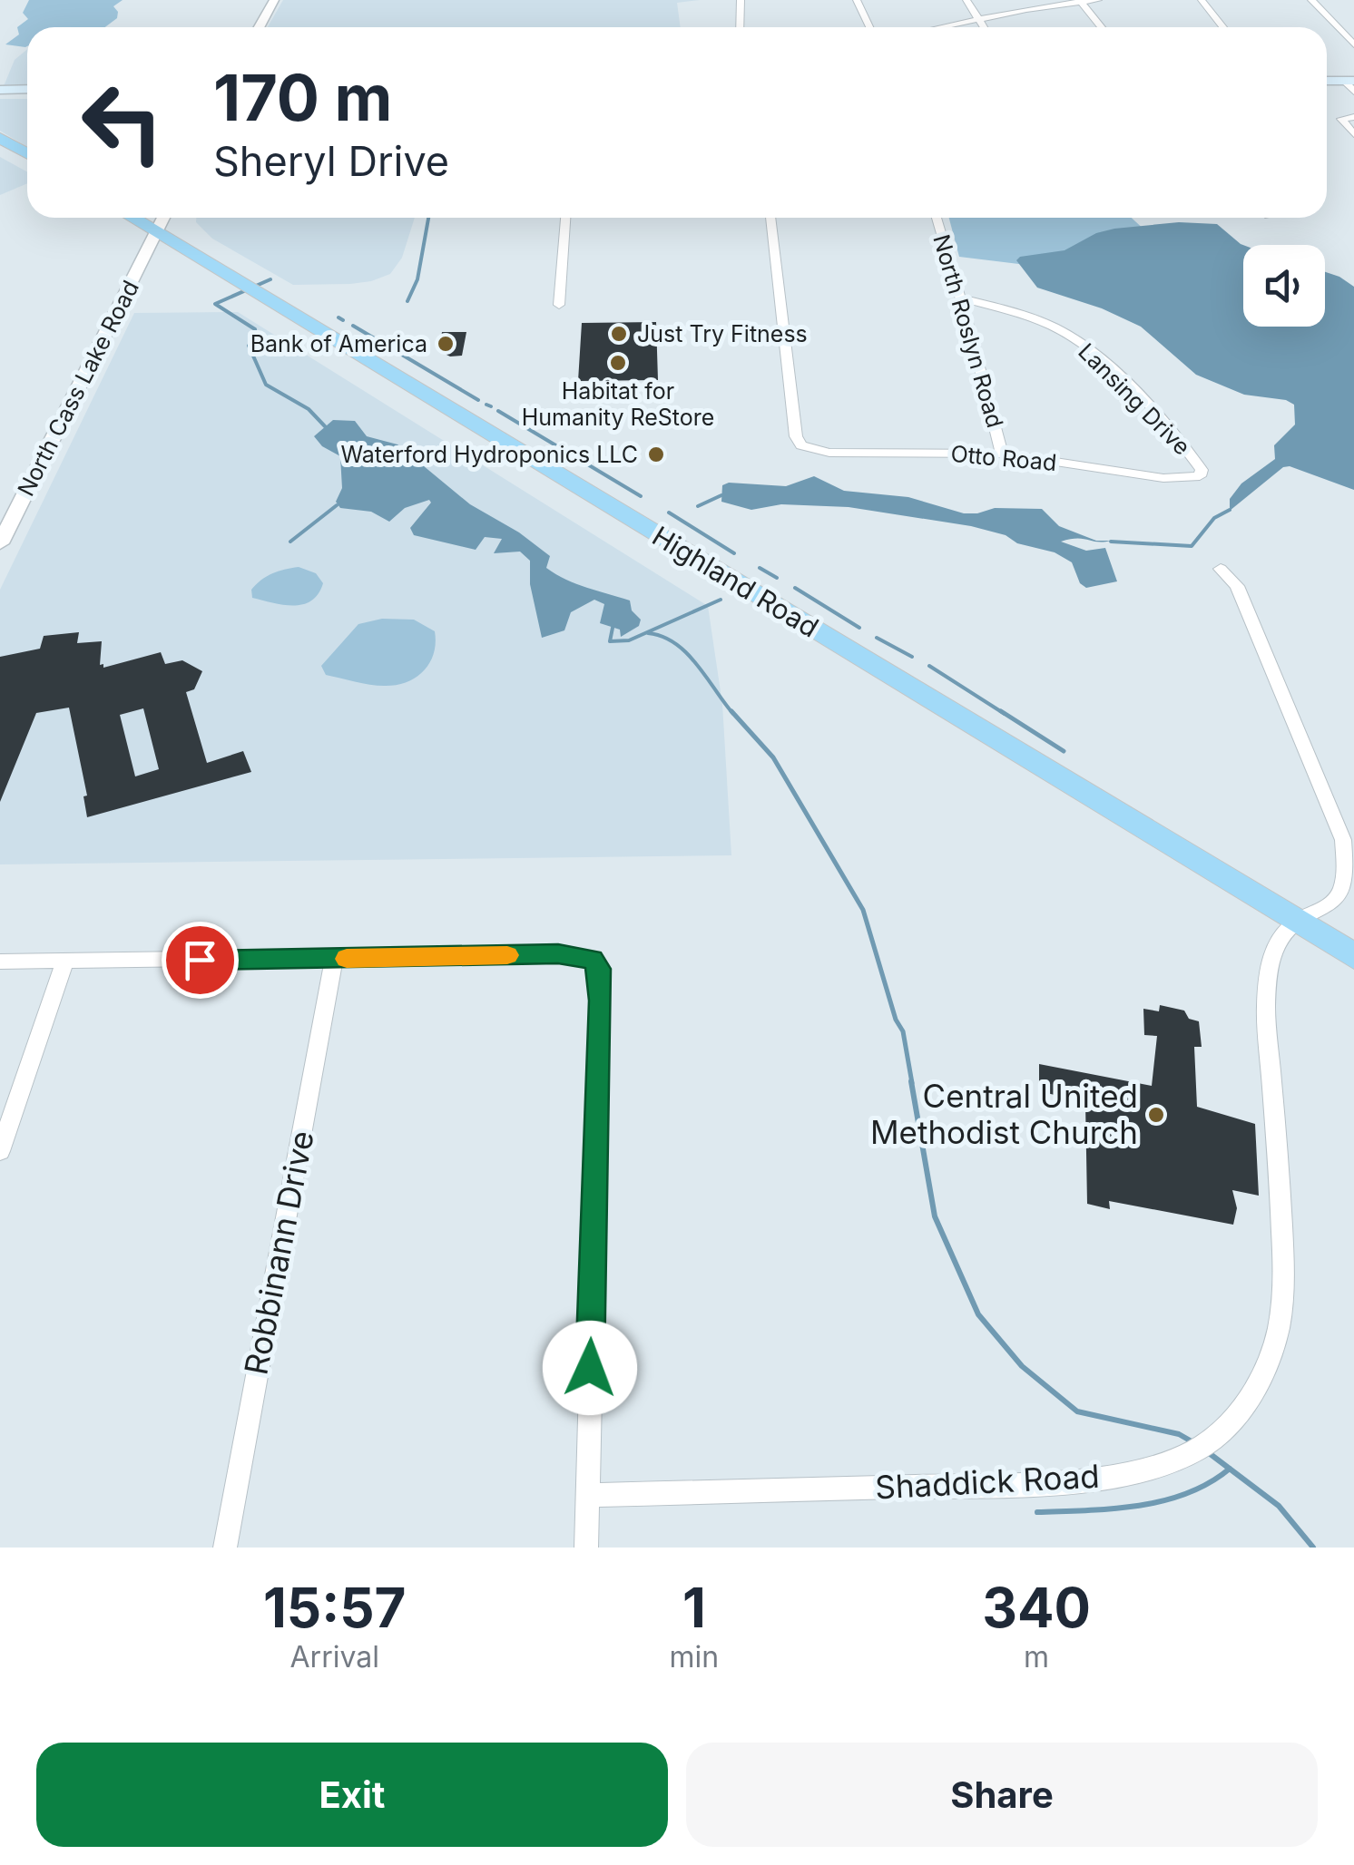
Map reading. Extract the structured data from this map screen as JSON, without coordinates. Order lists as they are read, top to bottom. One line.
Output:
{"streets":{"highway":["Highland Road"],"street":["North Roslyn Road","North Cass Lake Road","Lansing Drive","Otto Road","Robbinann Drive","Shaddick Road"]},"crossings":[["North Roslyn Road","Lansing Drive"],["North Roslyn Road","Otto Road"],["North Cass Lake Road","Highland Road"],["Lansing Drive","Otto Road"],["Highland Road","Shaddick Road"]],"places":["Just Try Fitness","Bank of America","Habitat for Humanity ReStore","Waterford Hydroponics LLC","Central United Methodist Church"],"page":{"turn":["170 m","Sheryl Drive"],"eta":["15:57","Arrival","1","min","340","m"],"buttons":["Exit","Share"]}}
